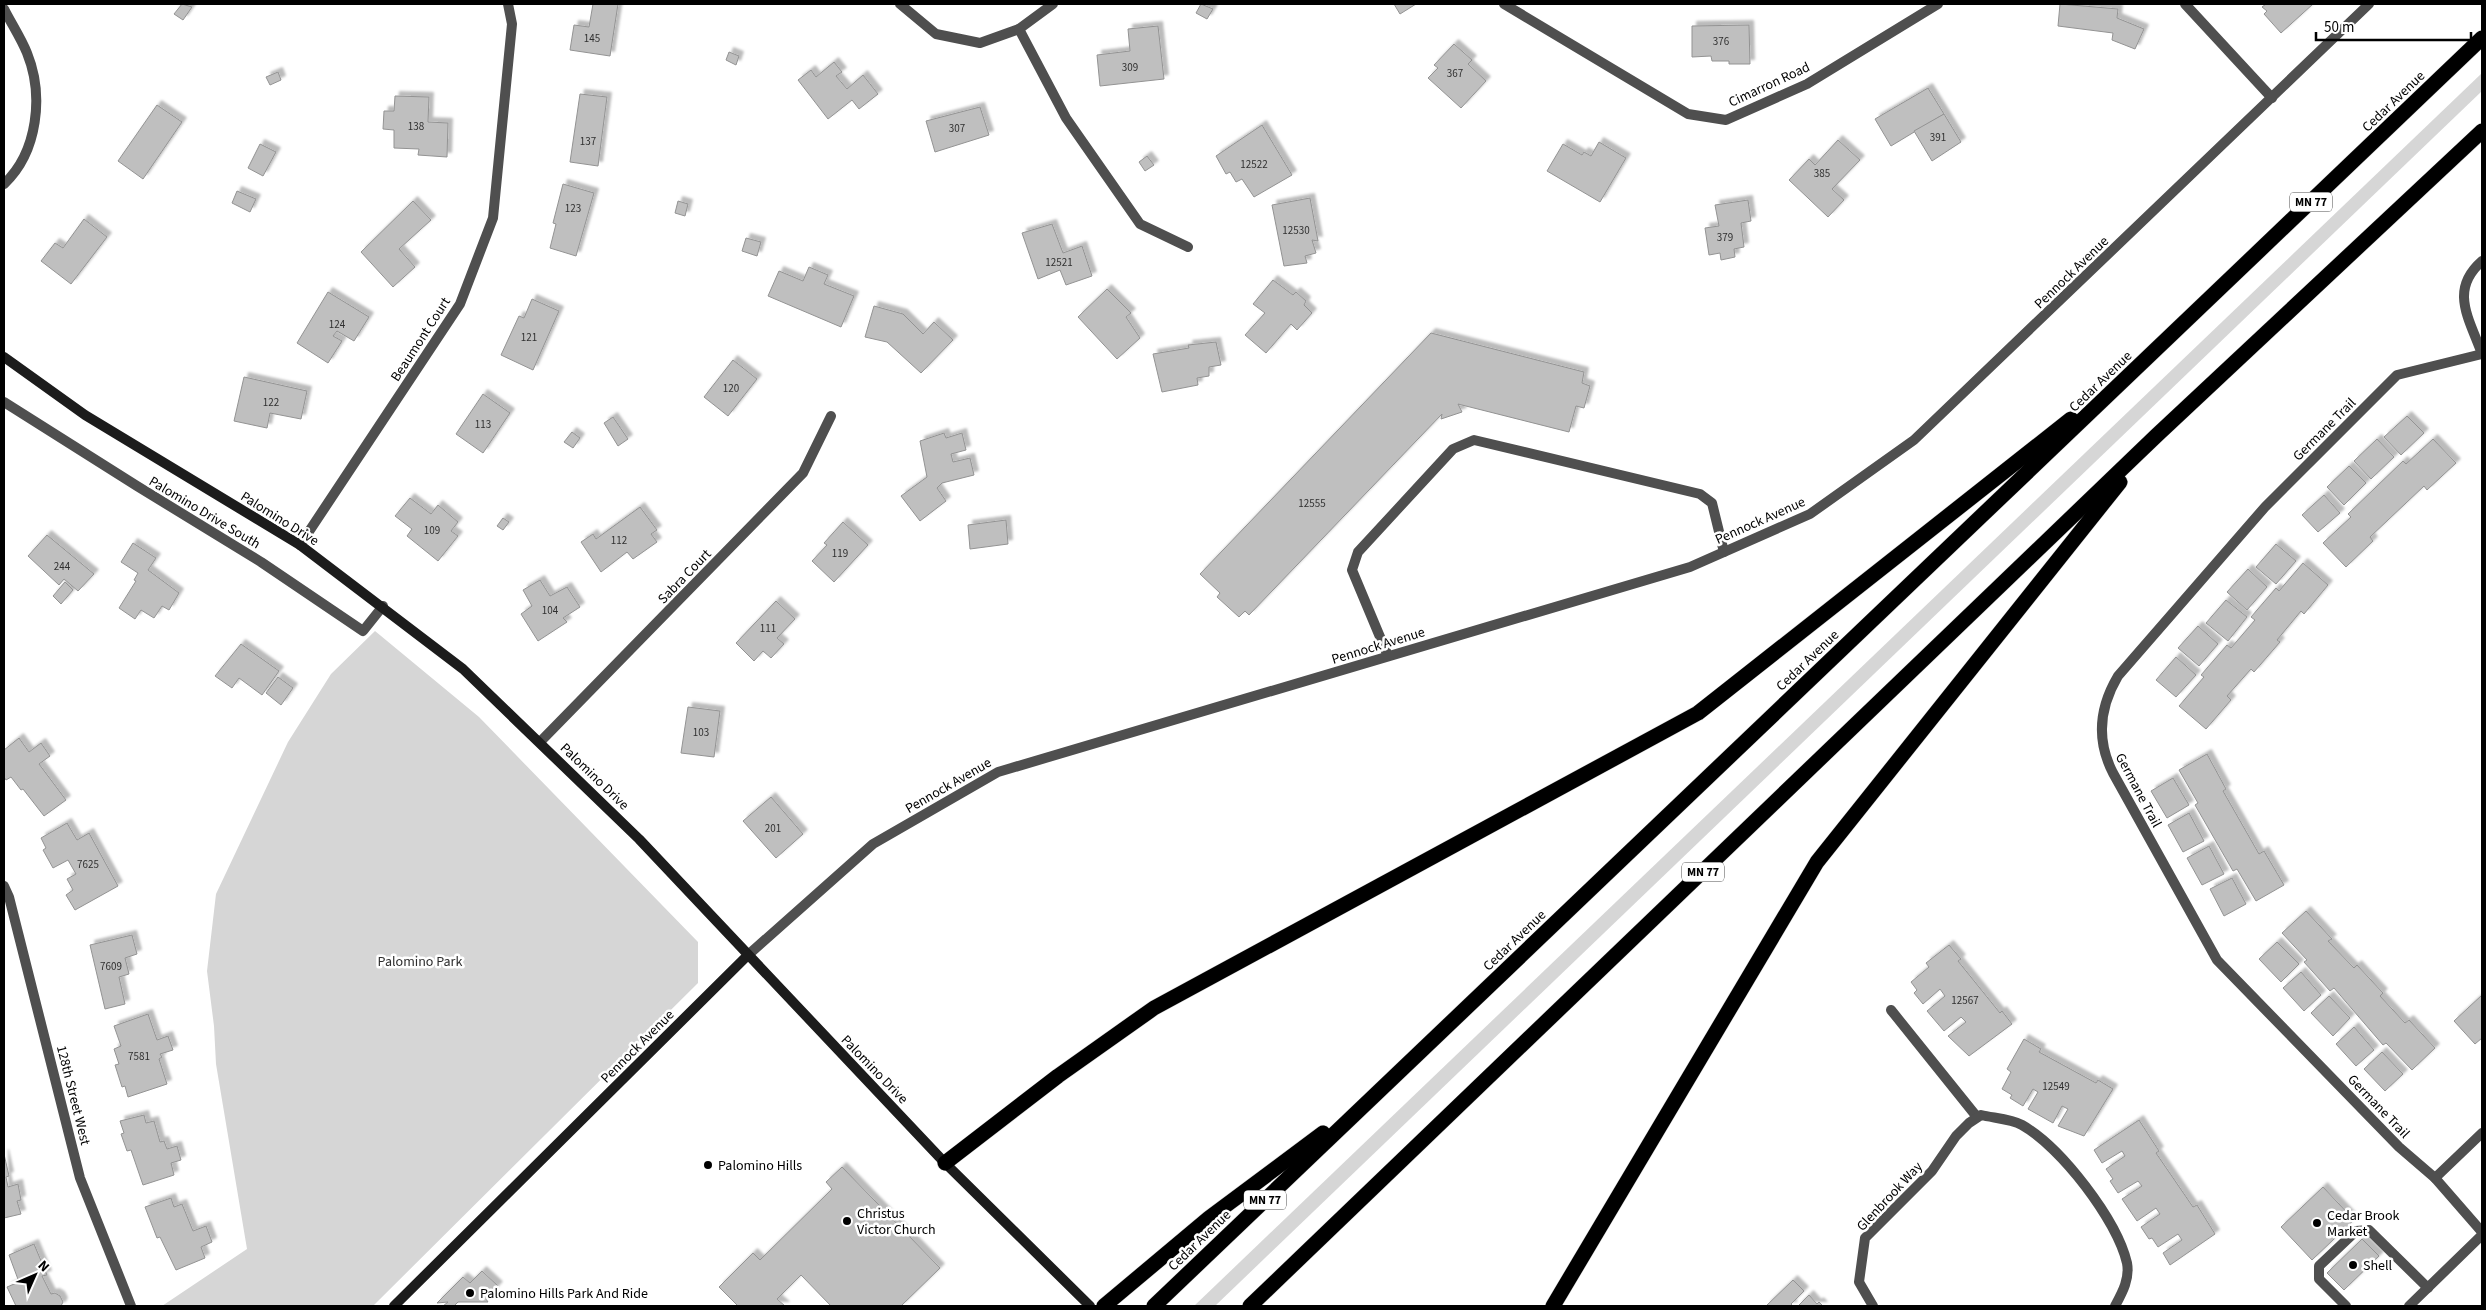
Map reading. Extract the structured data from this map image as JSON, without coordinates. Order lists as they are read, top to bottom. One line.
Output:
{"streets":{"highway":["Cedar Avenue","MN 77"],"street":["Cimarron Road","Pennock Avenue","Beaumont Court","Germane Trail","Palomino Drive South","Palomino Drive","Sabra Court","128th Street West","Glenbrook Way"]},"crossings":[["Pennock Avenue","Palomino Drive"],["Beaumont Court","Palomino Drive"],["Palomino Drive South","Palomino Drive"],["Palomino Drive","Sabra Court"]],"parks":["Palomino Park"],"places":["Palomino Hills","Christus Victor Church","Cedar Brook Market","Shell","Palomino Hills Park And Ride"],"house_numbers":["145","376","309","367","138","307","391","137","12522","385","123","12530","379","12521","124","121","120","122","113","12555","109","112","119","244","104","111","103","201","7625","7609","12567","7581","12549"],"scale_bar":"50 m","north":"top right"}
